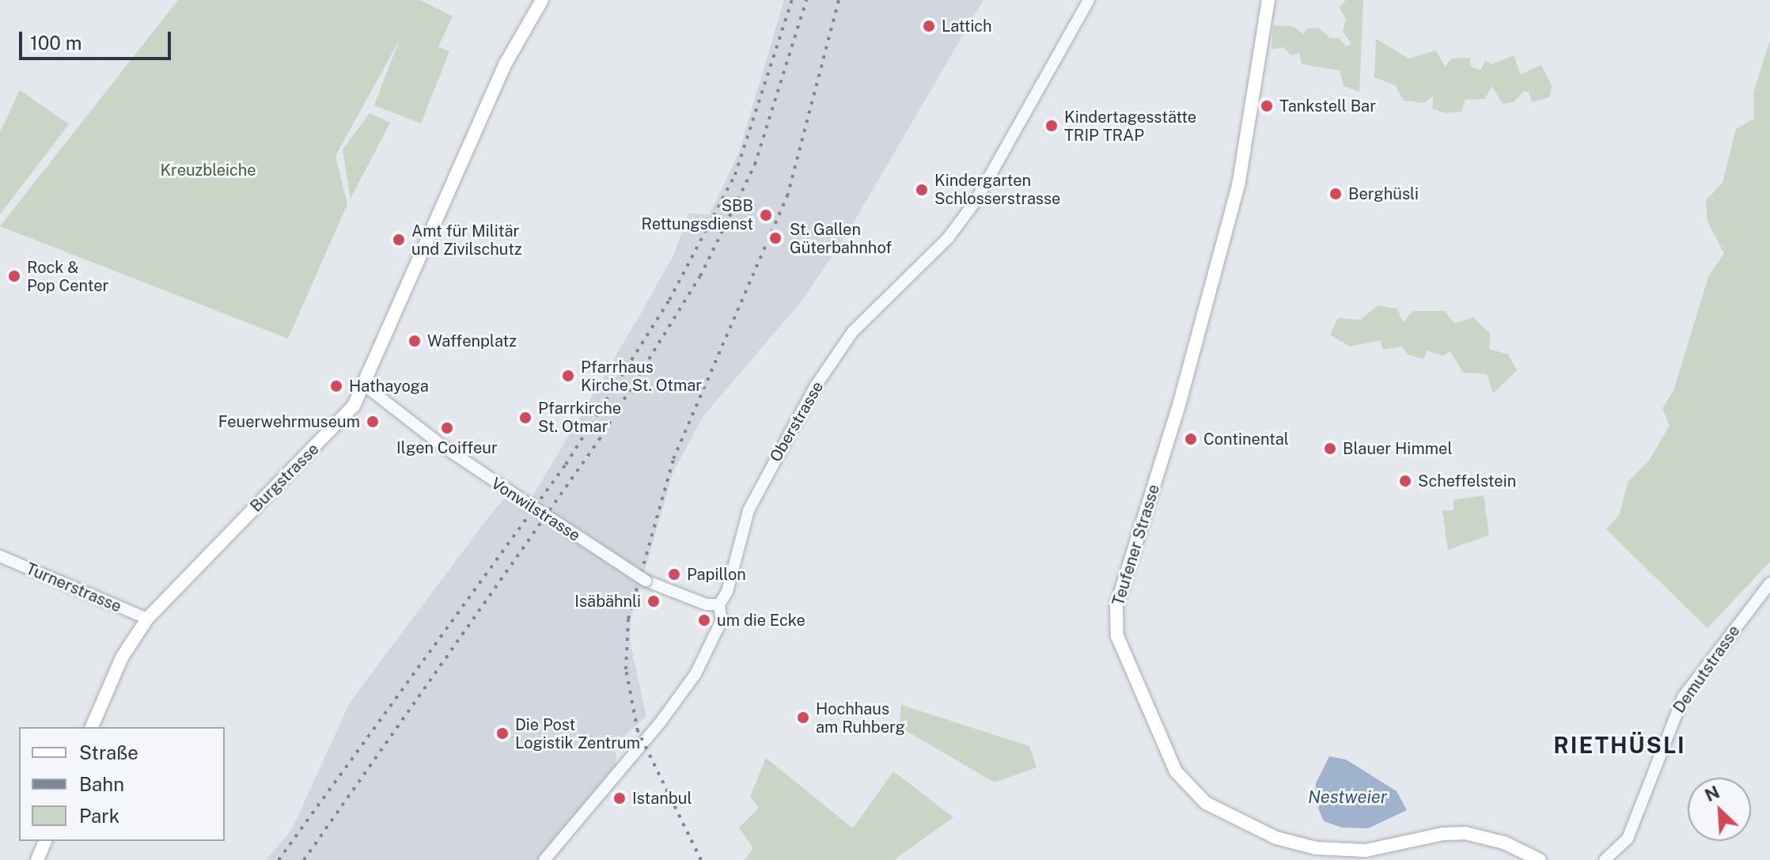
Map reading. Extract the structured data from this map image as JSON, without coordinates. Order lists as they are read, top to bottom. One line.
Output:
{"streets":{"main road":["Burgstrasse","Teufener Strasse"],"street":["Oberstrasse","Vonwilstrasse","Turnerstrasse","Demutstrasse"]},"crossings":[["Oberstrasse","Vonwilstrasse"],["Burgstrasse","Vonwilstrasse"],["Burgstrasse","Turnerstrasse"]],"districts":["RIETHÜSLI"],"water":["Nestweier"],"parks":["Kreuzbleiche"],"places":["Lattich","Tankstell Bar","Kindertagesstätte TRIP TRAP","Kindergarten Schlosserstrasse","Berghüsli","SBB Rettungsdienst","St. Gallen Güterbahnhof","Amt für Militär und Zivilschutz","Rock & Pop Center","Waffenplatz","Pfarrhaus Kirche St. Otmar","Hathayoga","Pfarrkirche St. Otmar","Feuerwehrmuseum","Ilgen Coiffeur","Continental","Blauer Himmel","Scheffelstein","Papillon","Isäbähnli","um die Ecke","Hochhaus am Ruhberg","Die Post Logistik Zentrum","Istanbul"],"legend":["Straße","Bahn","Park"],"scale_bar":"100 m","north":"top left"}
